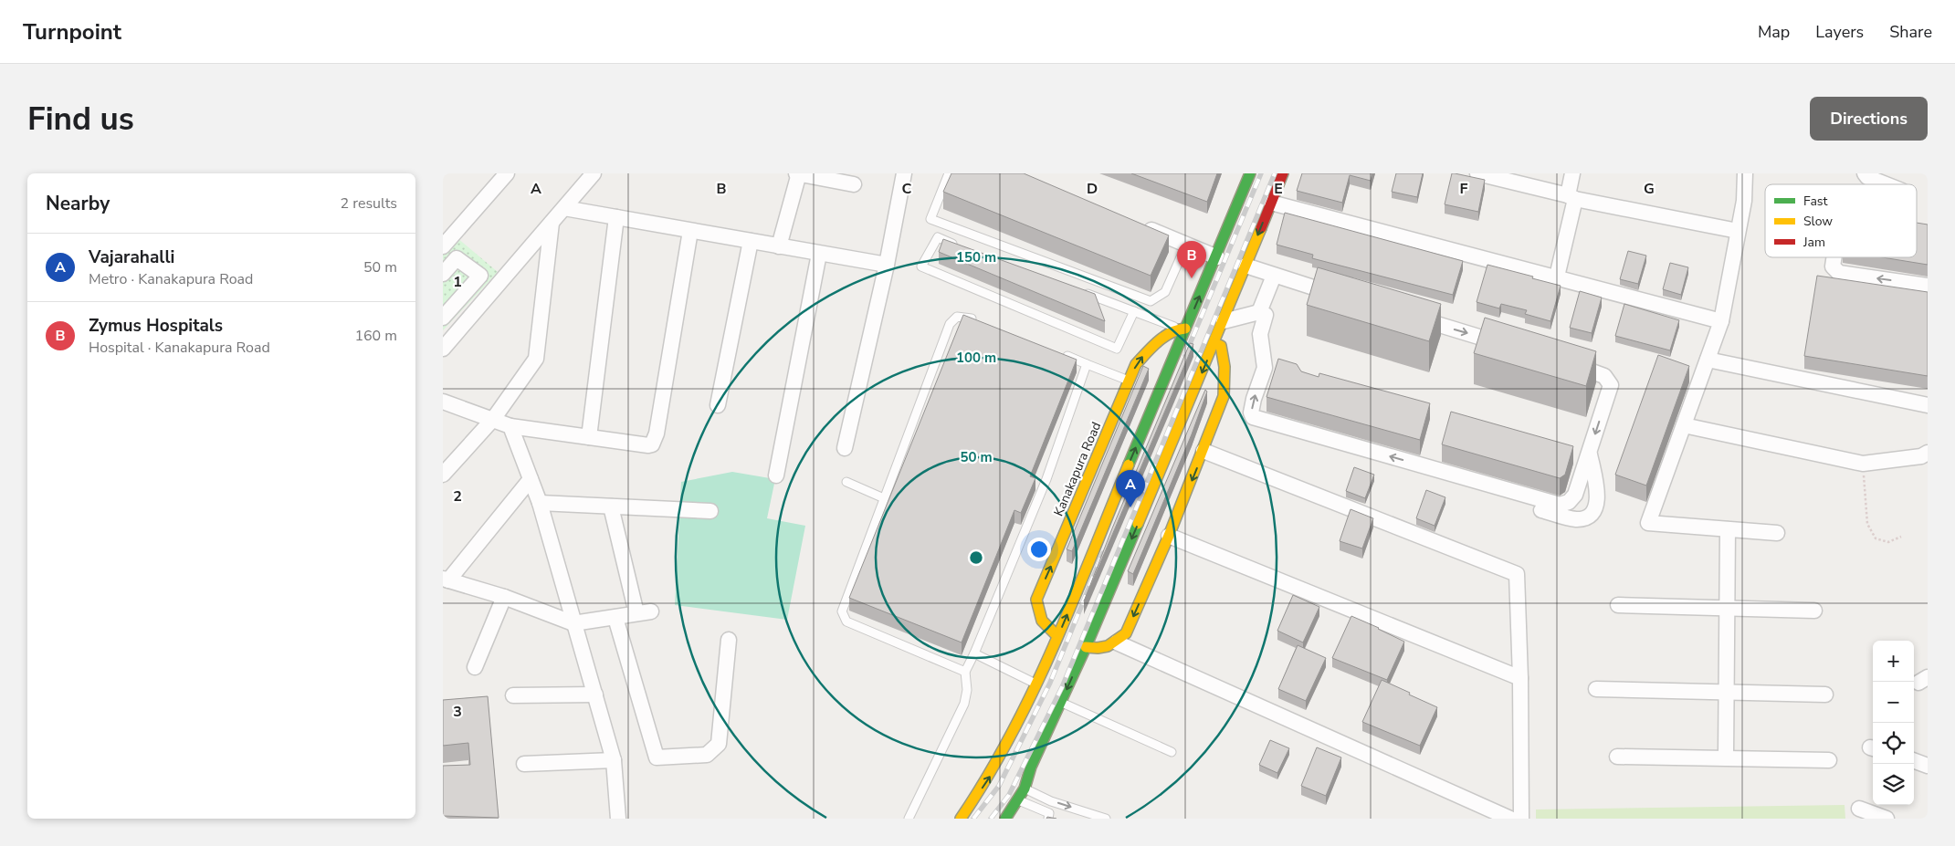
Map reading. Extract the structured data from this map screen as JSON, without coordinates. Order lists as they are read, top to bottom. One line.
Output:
{"streets":{"main road":["Kanakapura Road"]},"legend":["Fast","Slow","Jam"],"page":{"header":"Turnpoint","nav":["Map","Layers","Share"],"buttons":"Directions","title":"Find us","heading":["Nearby","2 results"],"list":[{"mark":"A","name":"Vajarahalli","note":"Metro · Kanakapura Road","value":"50 m"},{"mark":"B","name":"Zymus Hospitals","note":"Hospital · Kanakapura Road","value":"160 m"}],"pins":["B","A"],"map_buttons":["+","−"]},"grid":{"columns":["A","B","C","D","E","F","G"],"rows":["1","2","3"]},"rings":["150 m","100 m","50 m"]}
